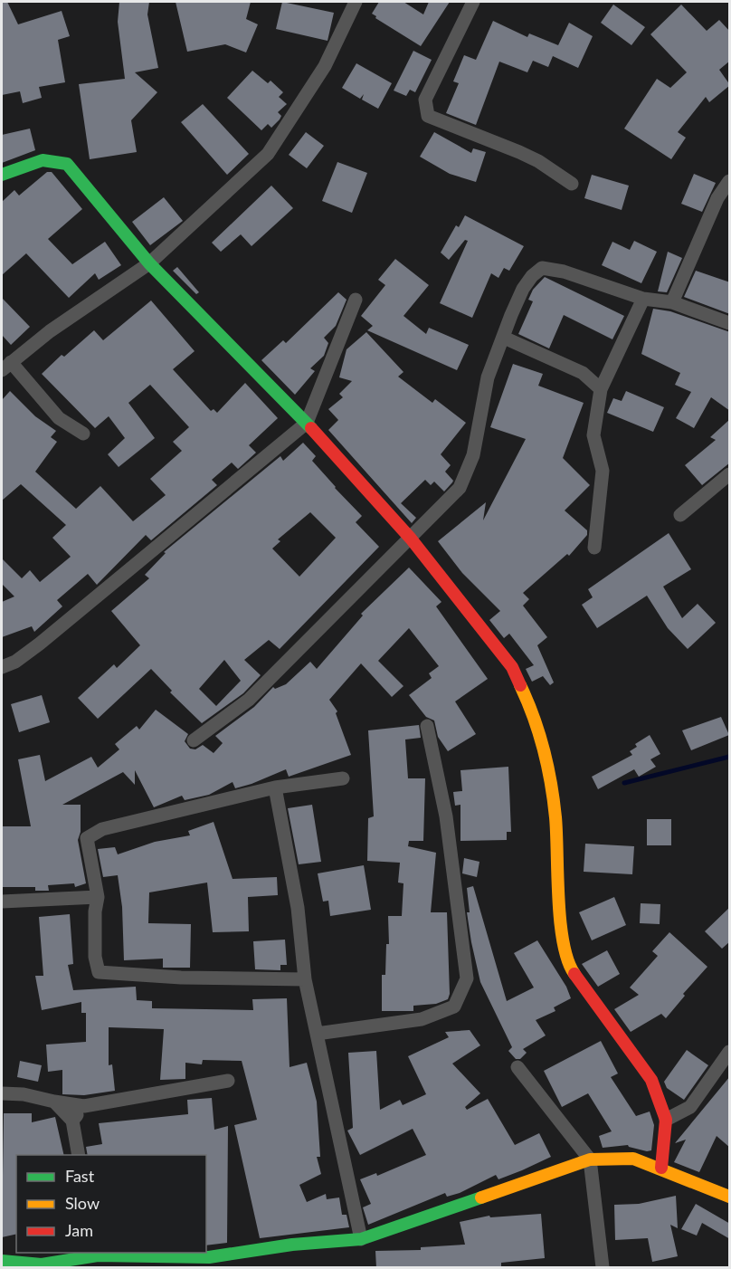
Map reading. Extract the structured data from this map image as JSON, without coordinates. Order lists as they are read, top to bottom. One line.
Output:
{"legend":["Fast","Slow","Jam"]}
